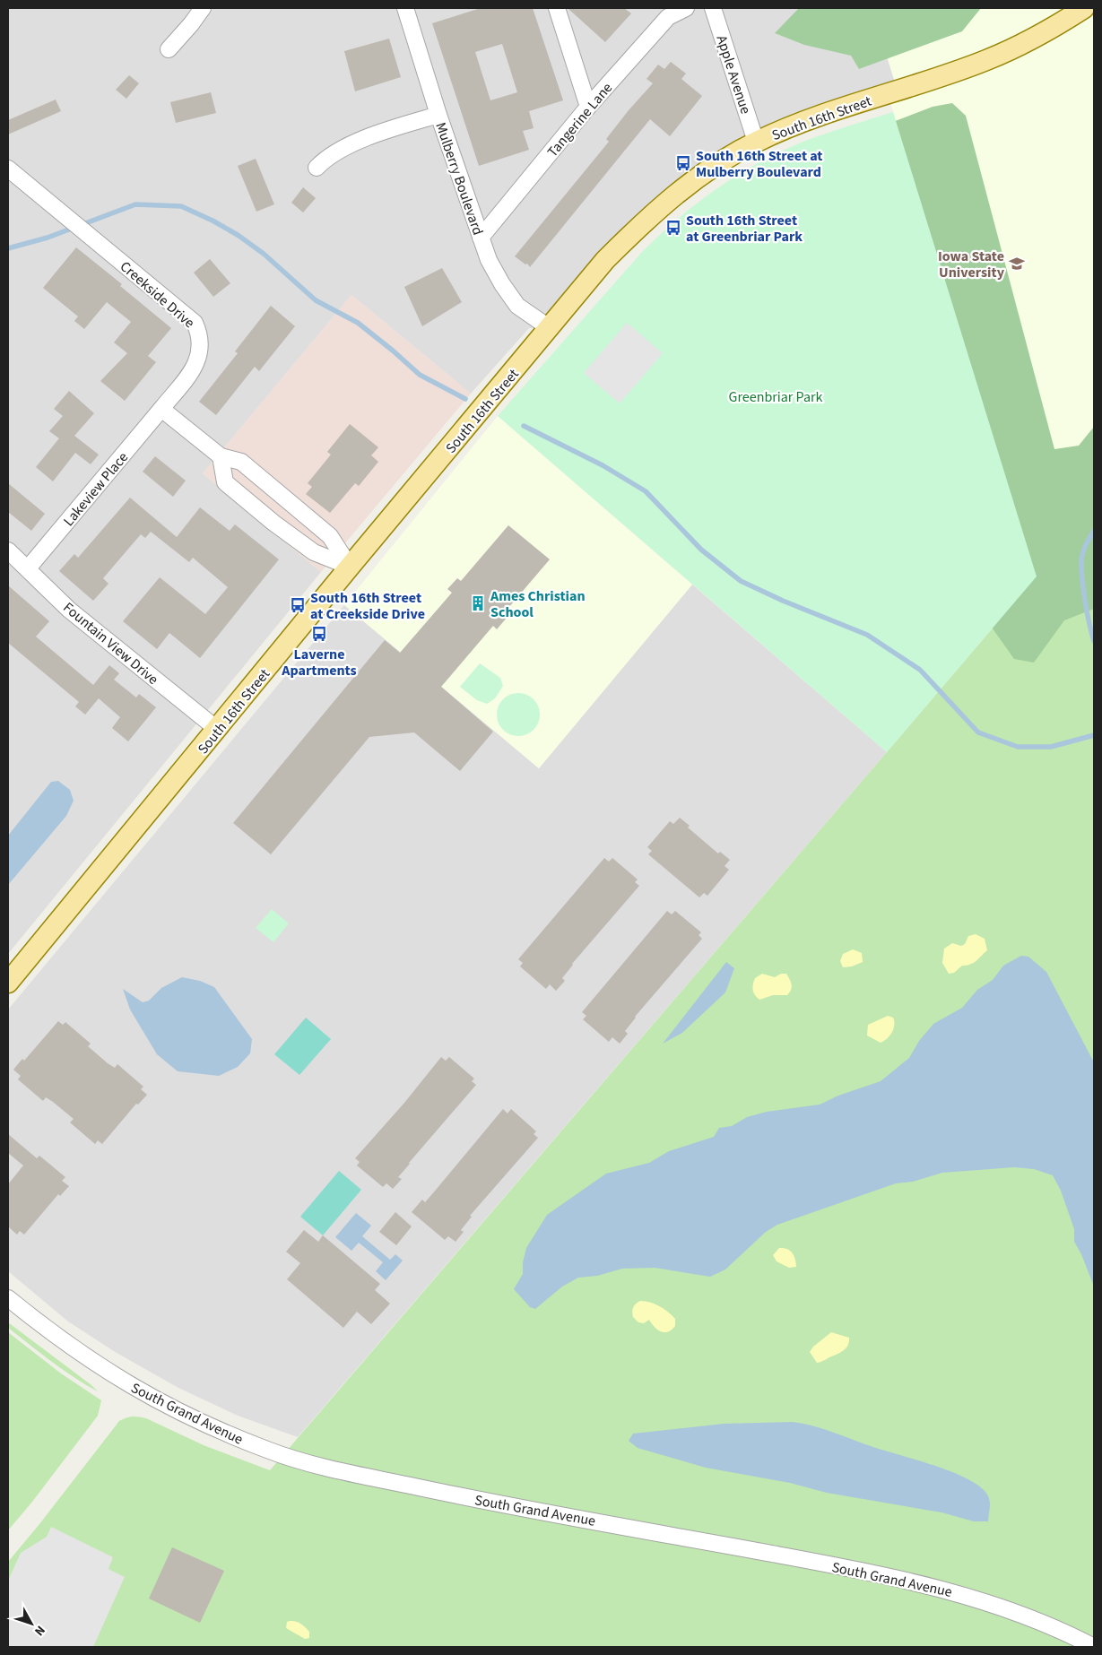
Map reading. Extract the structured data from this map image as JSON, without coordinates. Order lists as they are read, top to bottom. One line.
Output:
{"streets":{"main road":["South 16th Street"],"street":["Apple Avenue","Tangerine Lane","Mulberry Boulevard","Creekside Drive","Lakeview Place","Fountain View Drive","South Grand Avenue"]},"crossings":[["Apple Avenue","South 16th Street"],["South 16th Street","Mulberry Boulevard"],["South 16th Street","Fountain View Drive"],["Tangerine Lane","Mulberry Boulevard"],["Creekside Drive","Lakeview Place"],["Lakeview Place","Fountain View Drive"]],"parks":["Greenbriar Park"],"places":{"bus stop":["South 16th Street at Mulberry Boulevard","South 16th Street at Greenbriar Park","South 16th Street at Creekside Drive","Laverne Apartments"],"school or university":["Iowa State University"],"building":["Ames Christian School"]},"north":"bottom right"}
